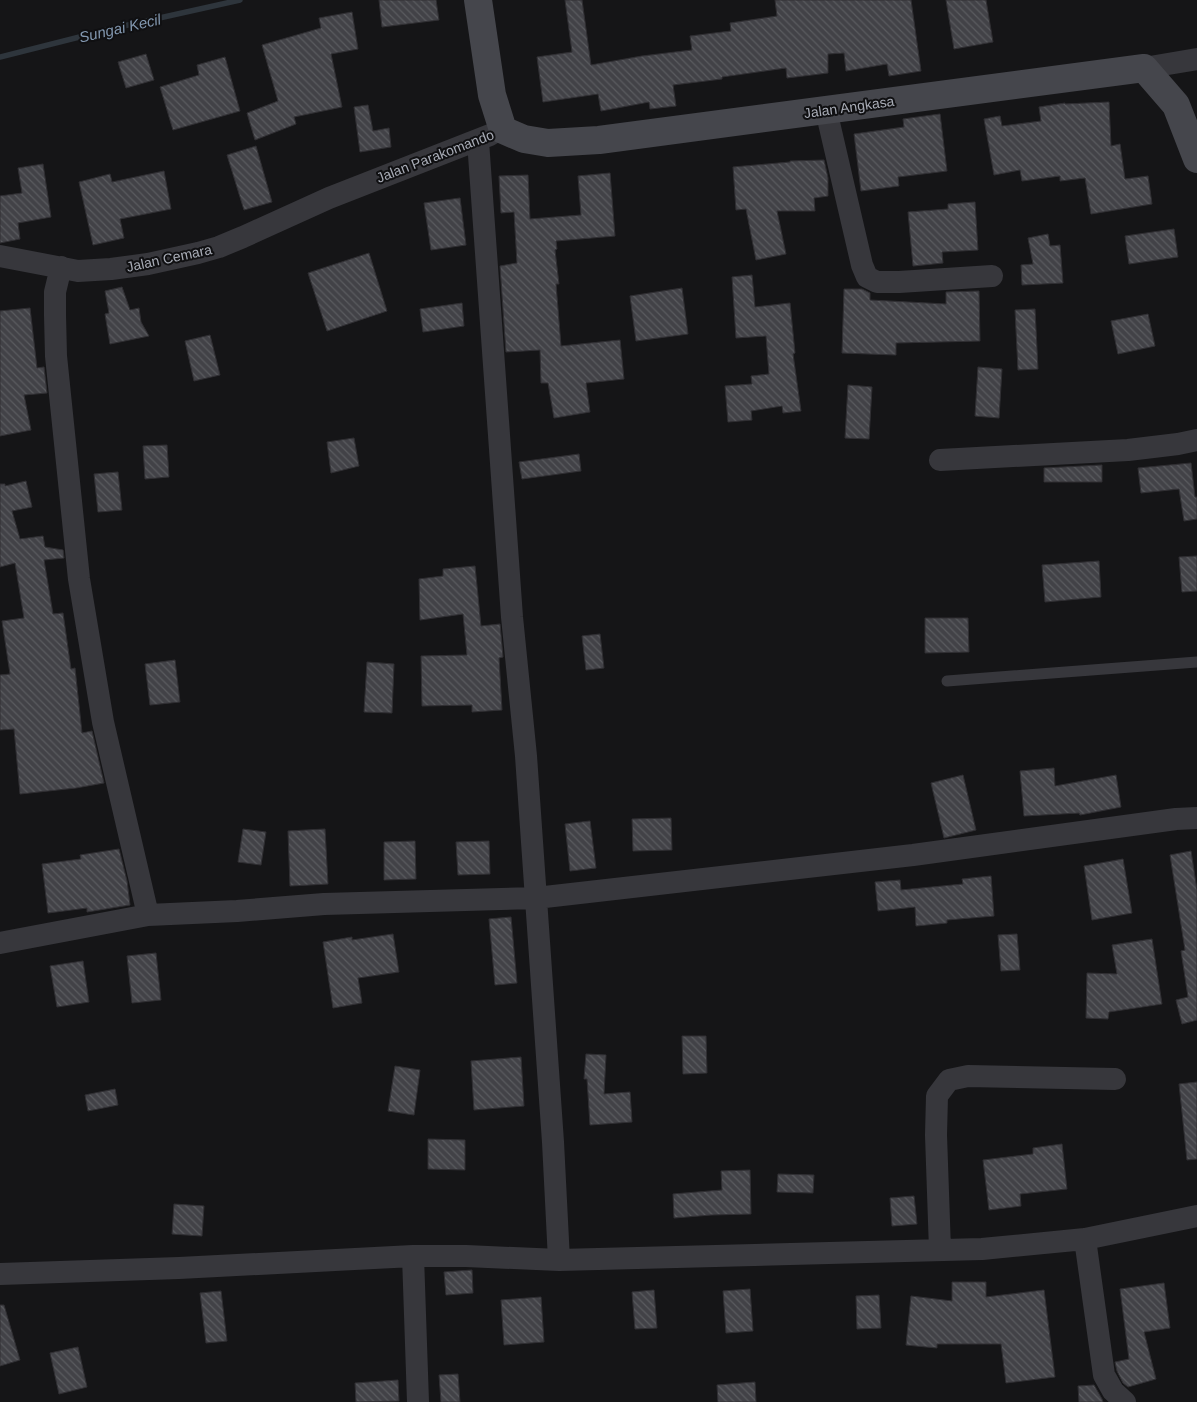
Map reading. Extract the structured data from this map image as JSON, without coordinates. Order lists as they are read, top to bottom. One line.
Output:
{"streets":{"street":["Jalan Angkasa","Jalan Parakomando","Jalan Cemara"]},"crossings":[["Jalan Angkasa","Jalan Parakomando"],["Jalan Parakomando","Jalan Cemara"]],"water":["Sungai Kecil"]}
